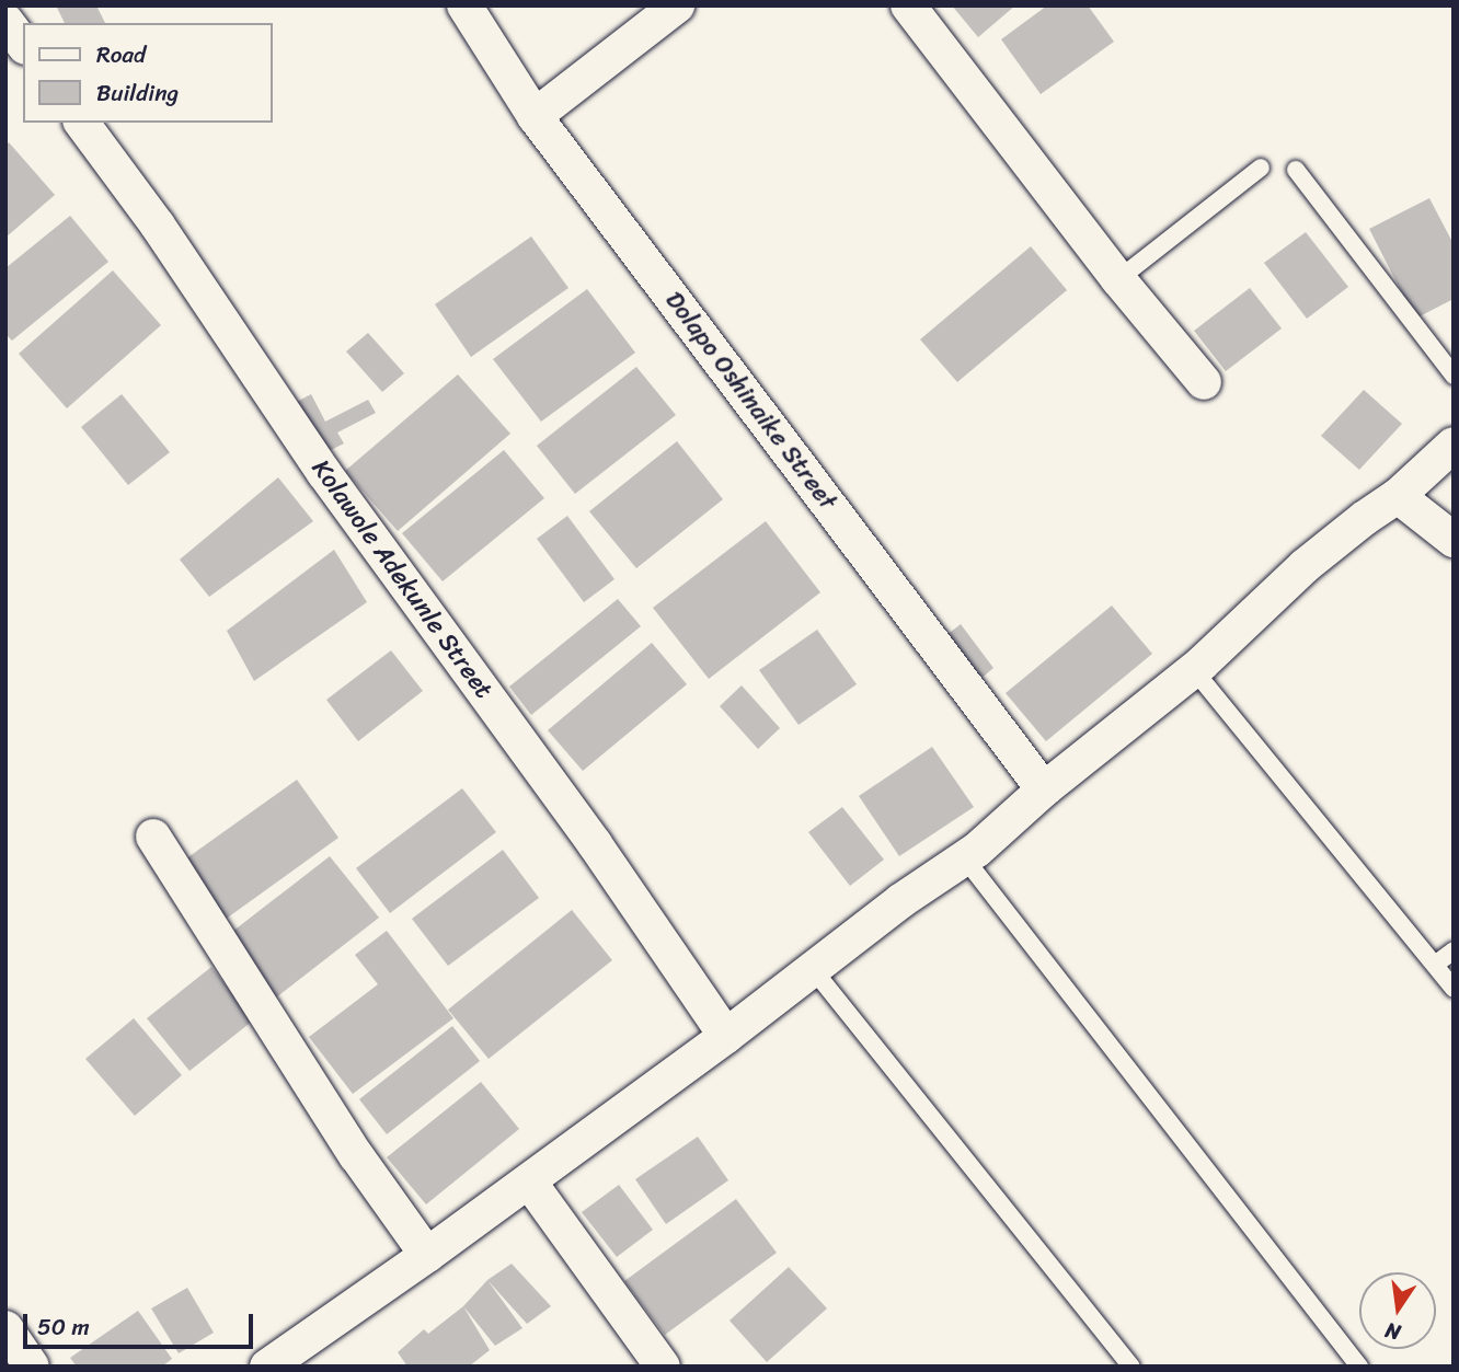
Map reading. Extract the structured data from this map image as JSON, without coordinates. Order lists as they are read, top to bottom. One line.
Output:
{"streets":{"street":["Dolapo Oshinaike Street","Kolawole Adekunle Street"]},"legend":["Road","Building"],"scale_bar":"50 m","north":"bottom"}
